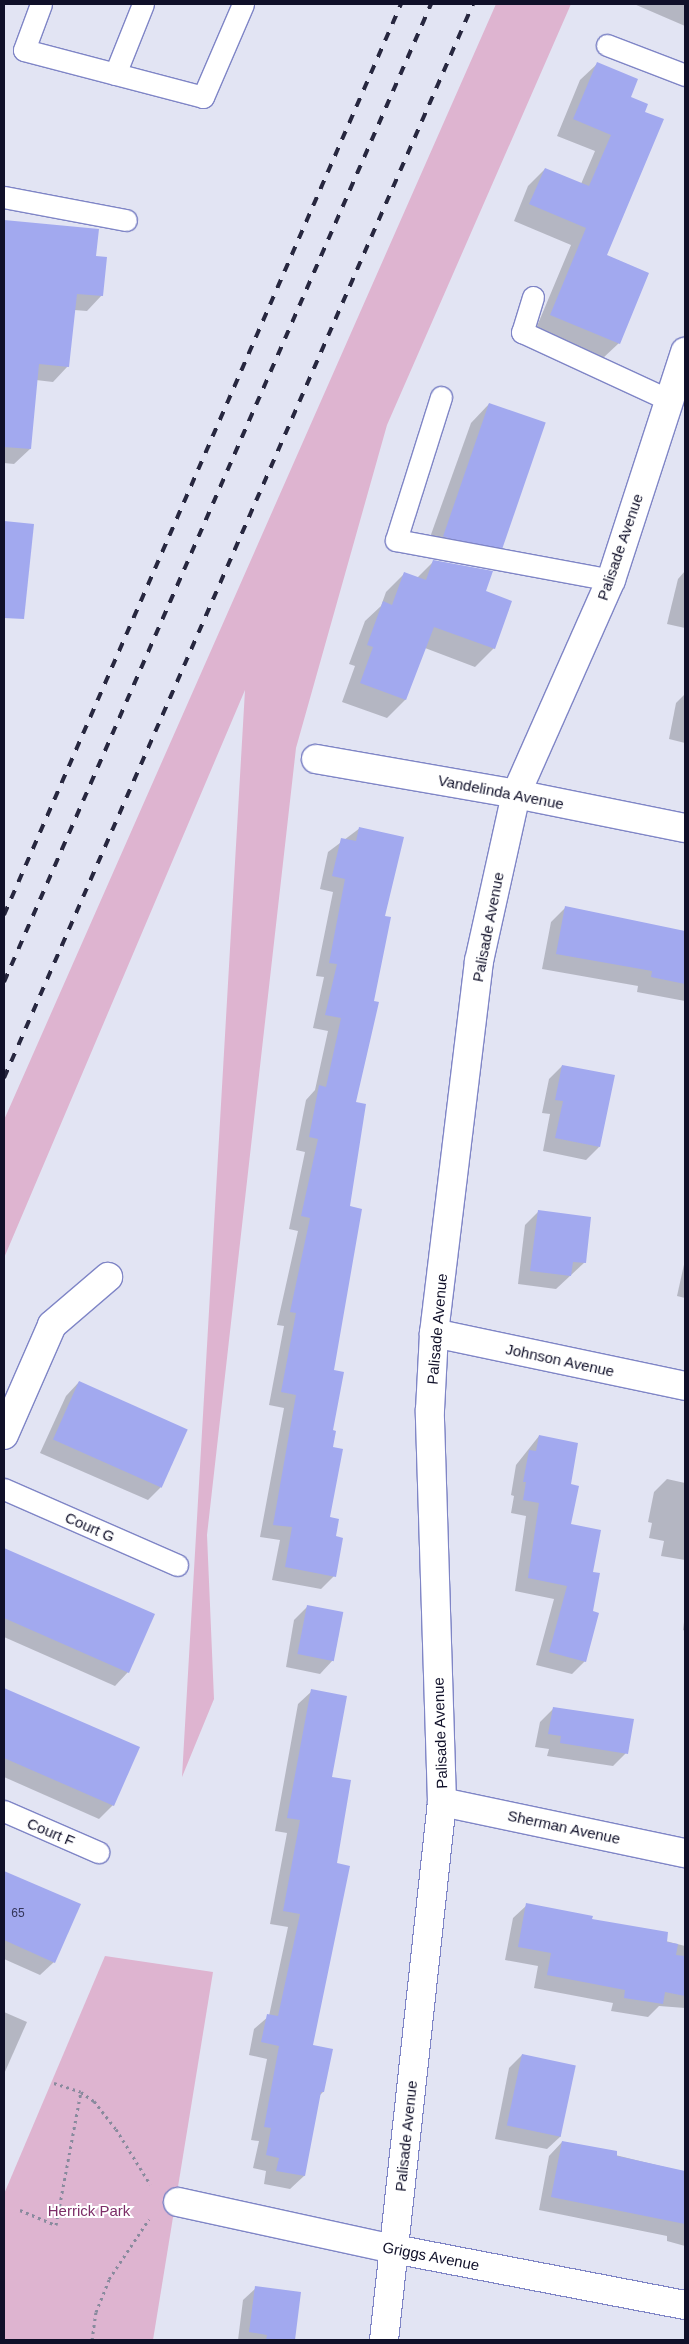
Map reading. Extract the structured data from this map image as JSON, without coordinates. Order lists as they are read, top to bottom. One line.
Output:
{"streets":{"street":["Palisade Avenue","Vandelinda Avenue","Johnson Avenue","Sherman Avenue","Griggs Avenue"],"lane":["Court G","Court F"]},"crossings":[["Palisade Avenue","Vandelinda Avenue"],["Palisade Avenue","Johnson Avenue"],["Palisade Avenue","Sherman Avenue"],["Palisade Avenue","Griggs Avenue"]],"parks":["Herrick Park"],"house_numbers":["65"]}
